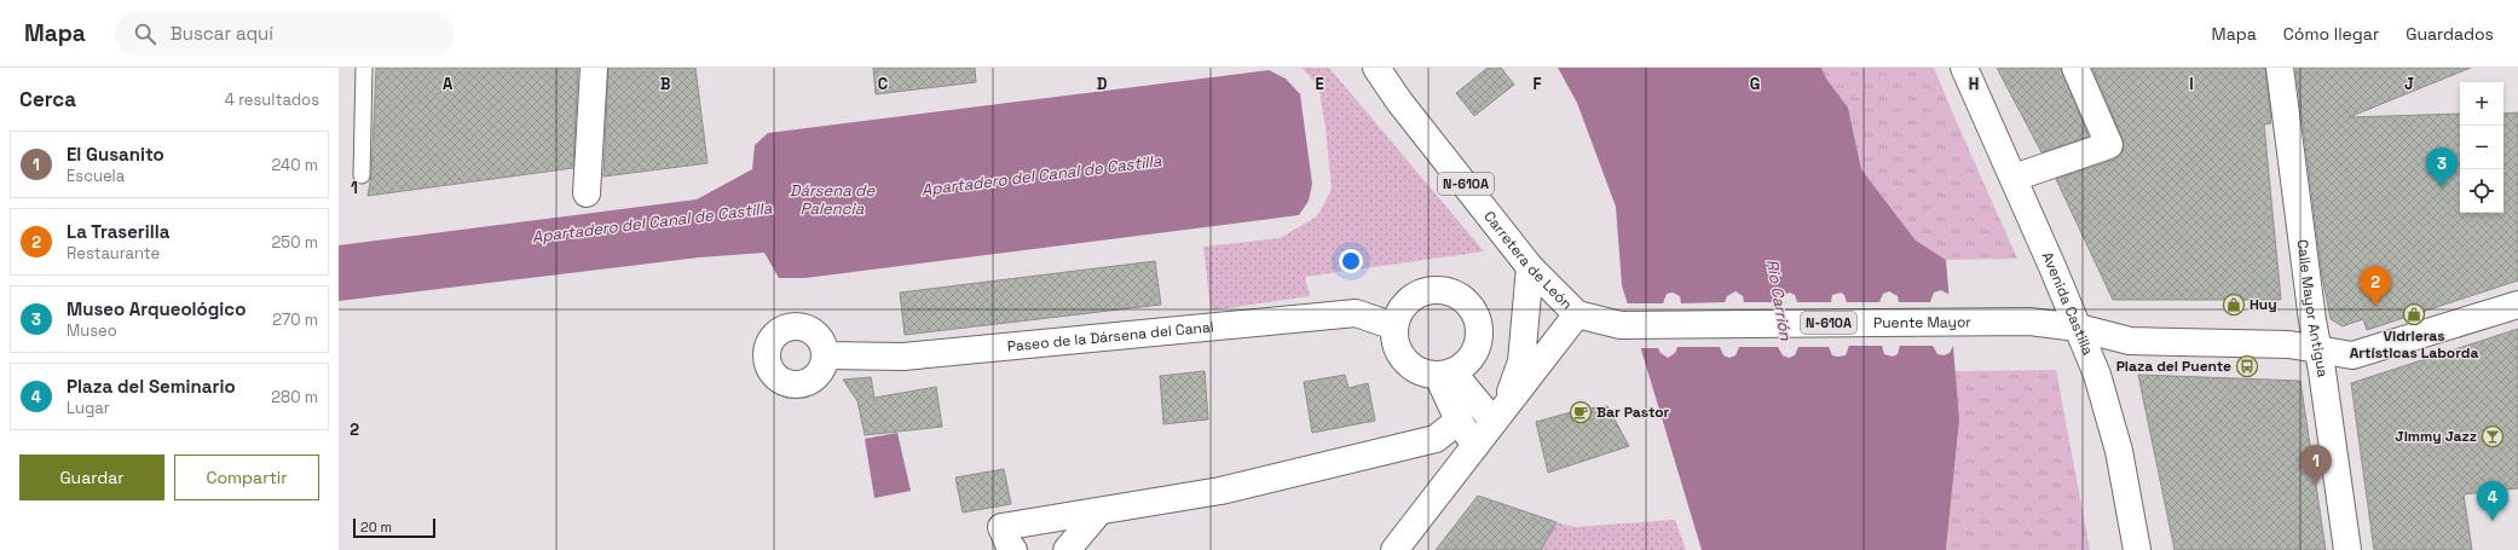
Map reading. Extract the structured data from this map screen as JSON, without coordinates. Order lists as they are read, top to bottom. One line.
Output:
{"streets":{"main road":["N-610A","Carretera de León","Avenida Castilla","Calle Mayor Antigua","Puente Mayor","Paseo de la Dársena del Canal"]},"crossings":[["Carretera de León","Puente Mayor"],["Avenida Castilla","Puente Mayor"]],"water":["Apartadero del Canal de Castilla","Dársena de Palencia","Río Carrión"],"places":{"shop":["Huy","Vidrieras Artísticas Laborda"],"bus stop":["Plaza del Puente"],"cafe":["Bar Pastor"],"bar":["Jimmy Jazz"]},"scale_bar":"20 m","page":{"header":"Mapa","search":"Buscar aquí","nav":["Mapa","Cómo llegar","Guardados"],"heading":["Cerca","4 resultados"],"map_buttons":["+","−"],"list":[{"mark":"1","name":"El Gusanito","note":"Escuela","value":"240 m"},{"mark":"2","name":"La Traserilla","note":"Restaurante","value":"250 m"},{"mark":"3","name":"Museo Arqueológico","note":"Museo","value":"270 m"},{"mark":"4","name":"Plaza del Seminario","note":"Lugar","value":"280 m"}],"pins":["3","2","1","4"],"buttons":["Guardar","Compartir"],"scale":"20 m"},"grid":{"columns":["A","B","C","D","E","F","G","H","I","J"],"rows":["1","2"]}}
